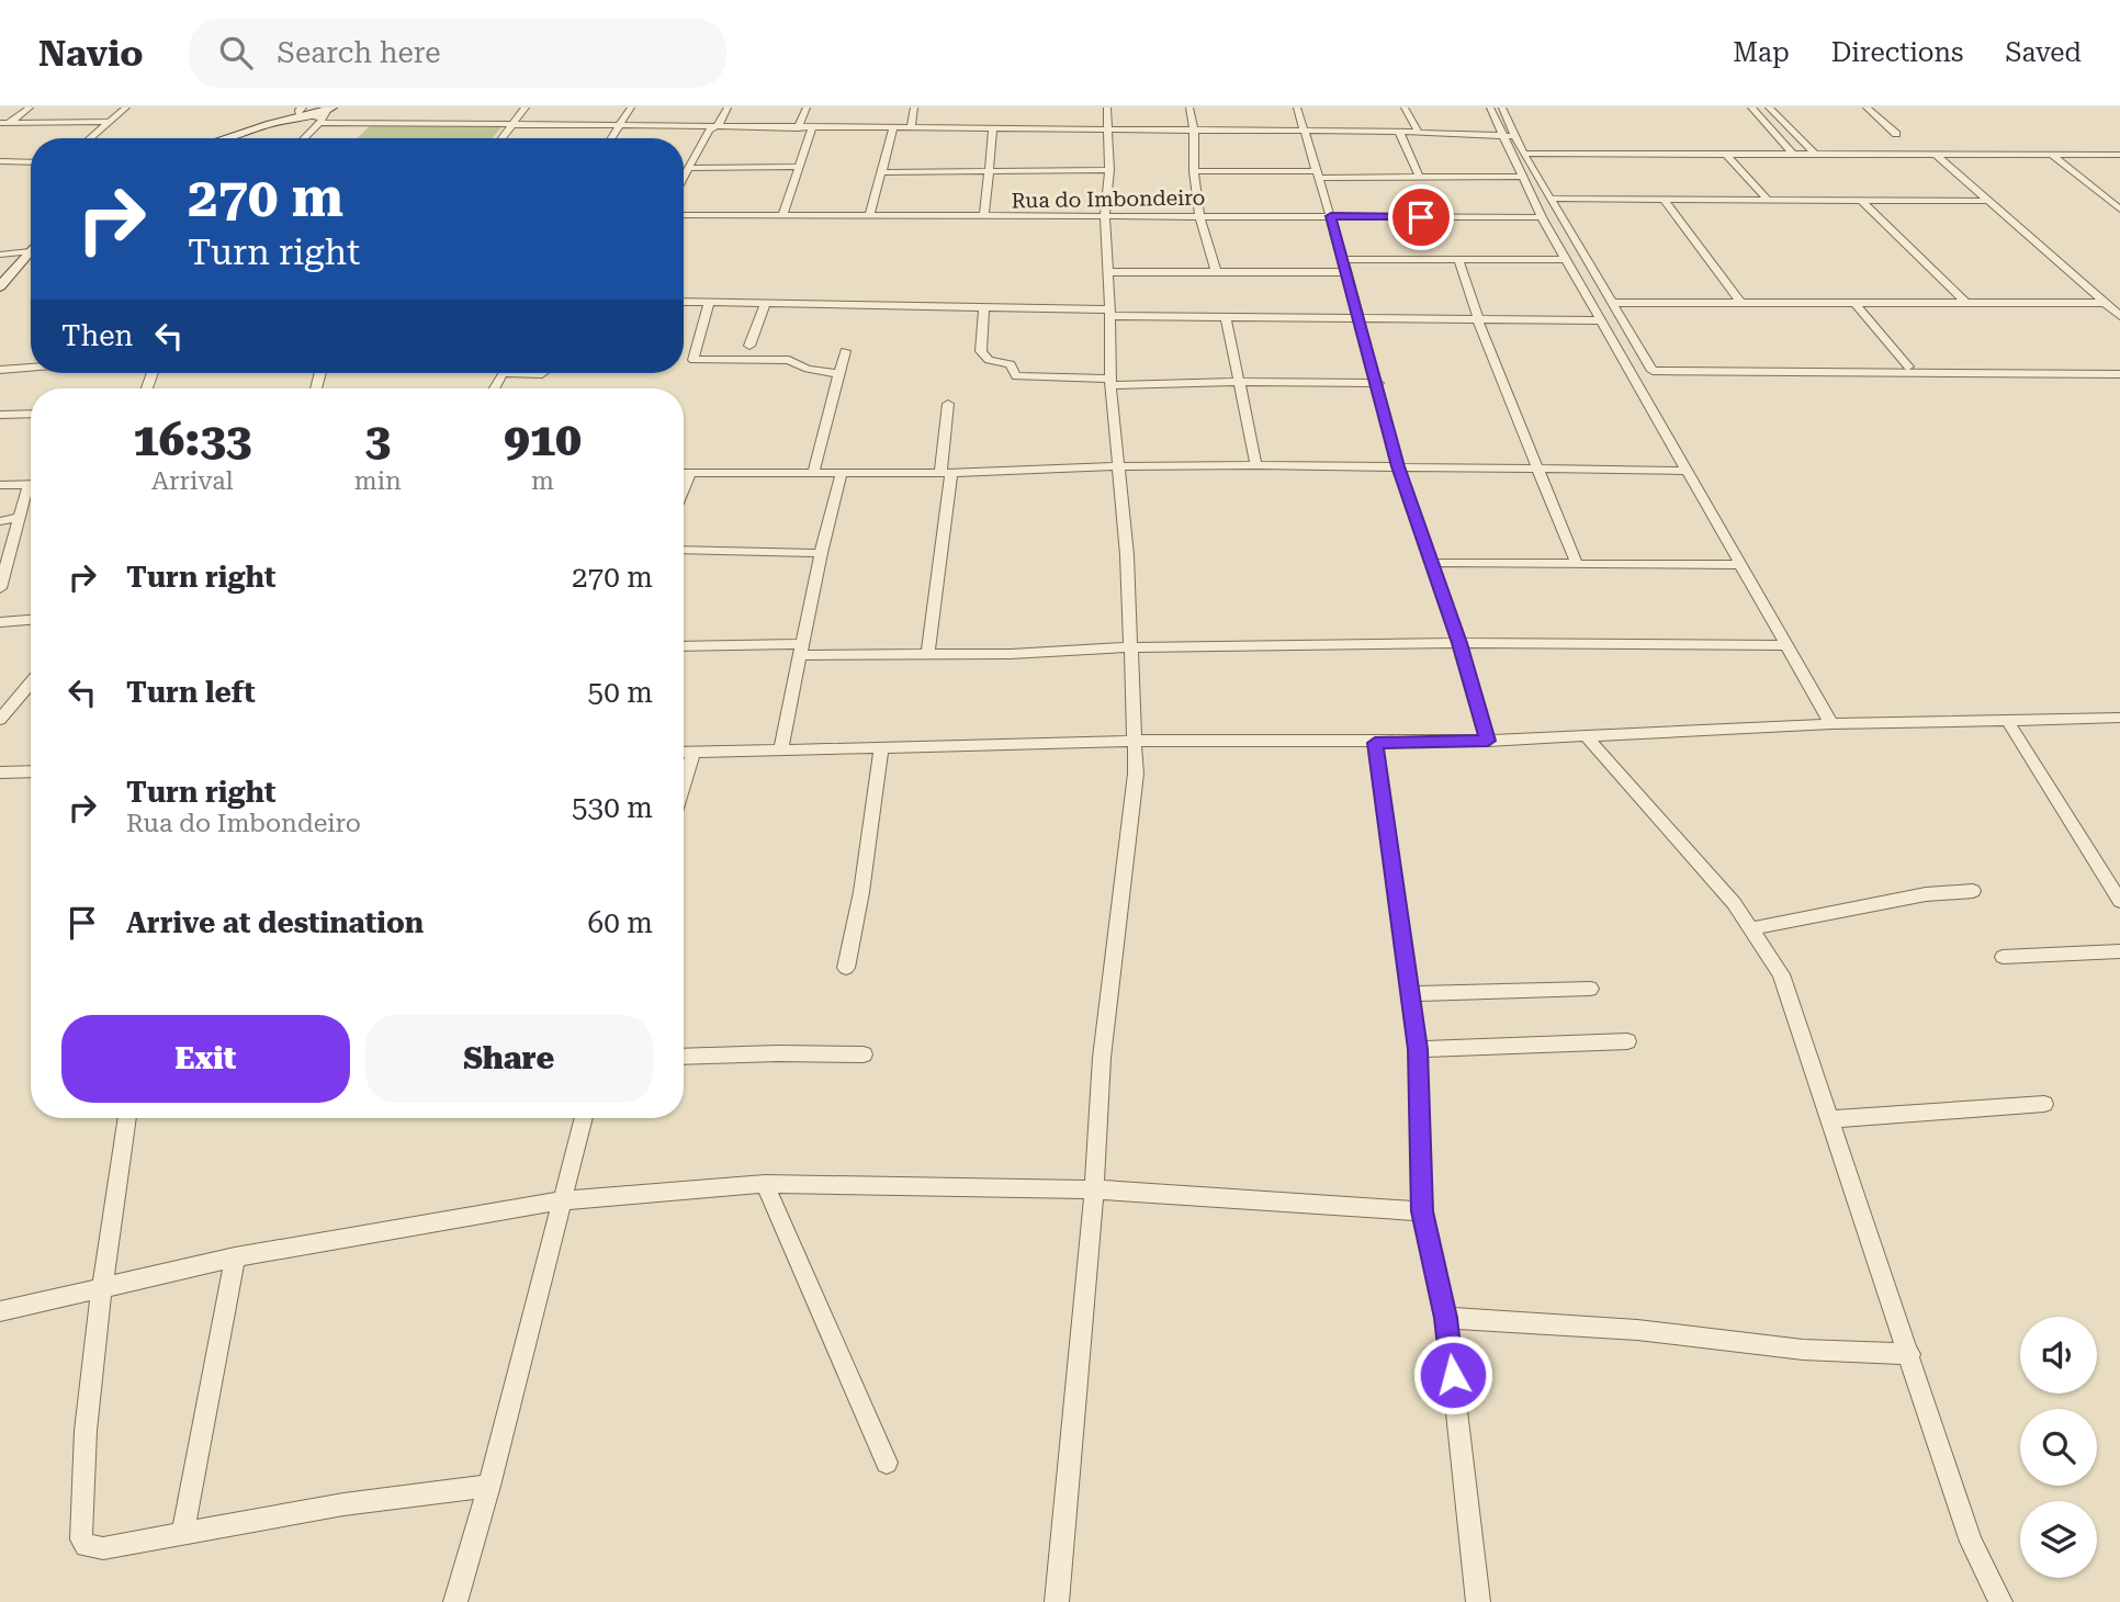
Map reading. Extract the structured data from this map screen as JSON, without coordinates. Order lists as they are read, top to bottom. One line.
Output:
{"streets":{"street":["Rua do Imbondeiro"]},"page":{"header":"Navio","search":"Search here","nav":["Map","Directions","Saved"],"turn":["270 m","Turn right"],"then":"Then","eta":["16:33","Arrival","3","min","910","m"],"list":[{"name":"Turn right","value":"270 m"},{"name":"Turn left","value":"50 m"},{"name":"Turn right","note":"Rua do Imbondeiro","value":"530 m"},{"name":"Arrive at destination","value":"60 m"}],"buttons":["Exit","Share"]}}
